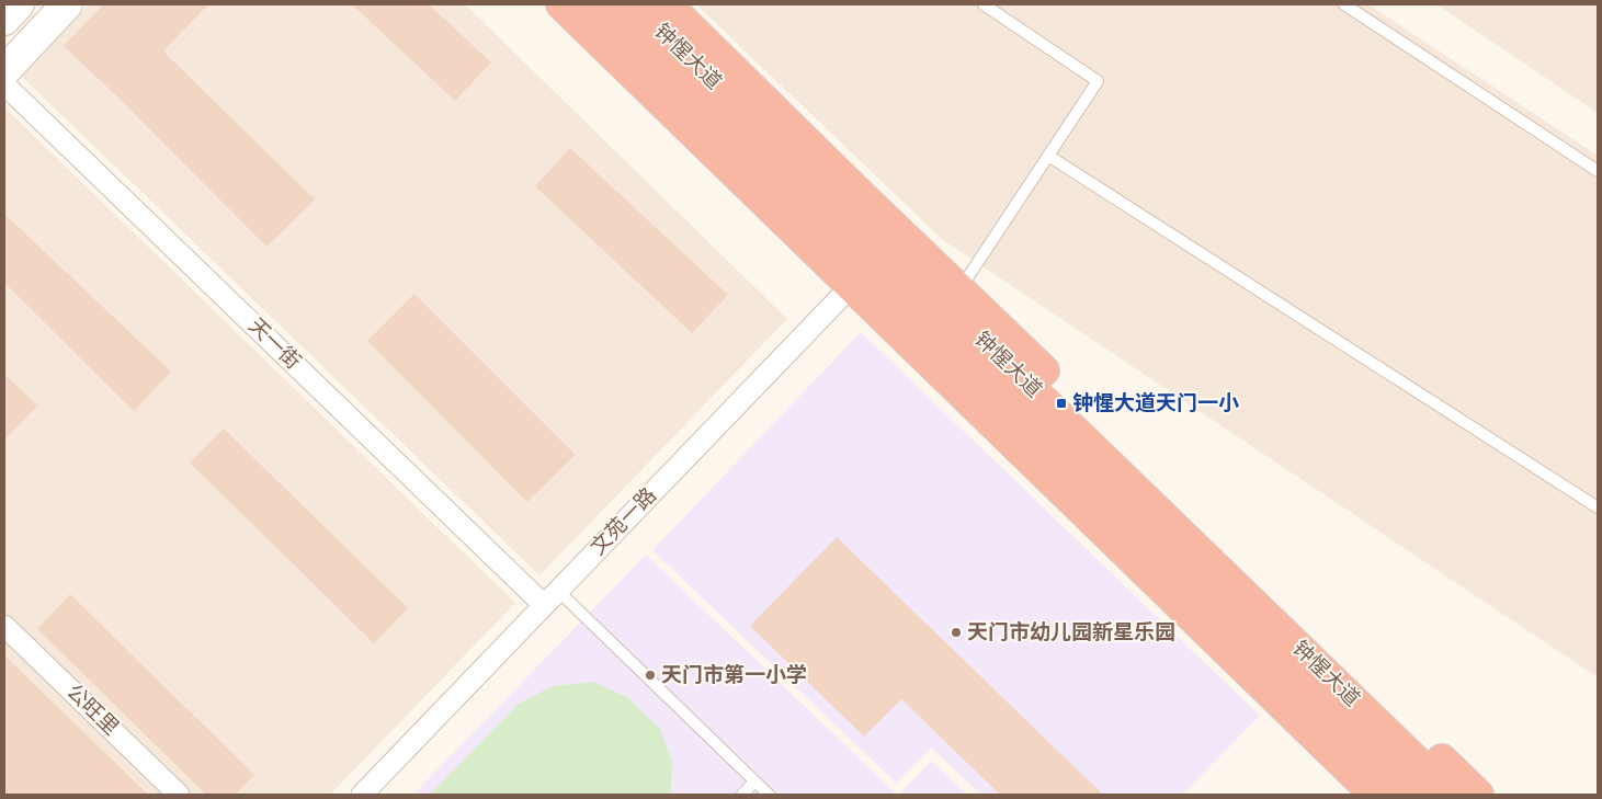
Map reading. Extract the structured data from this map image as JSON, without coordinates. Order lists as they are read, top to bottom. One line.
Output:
{"streets":{"highway":["钟惺大道"],"street":["天一街","文苑一路","公旺里"]},"crossings":[["钟惺大道","文苑一路"],["天一街","文苑一路"]],"places":{"transit":["钟惺大道天门一小"],"other":["天门市幼儿园新星乐园","天门市第一小学"]}}
